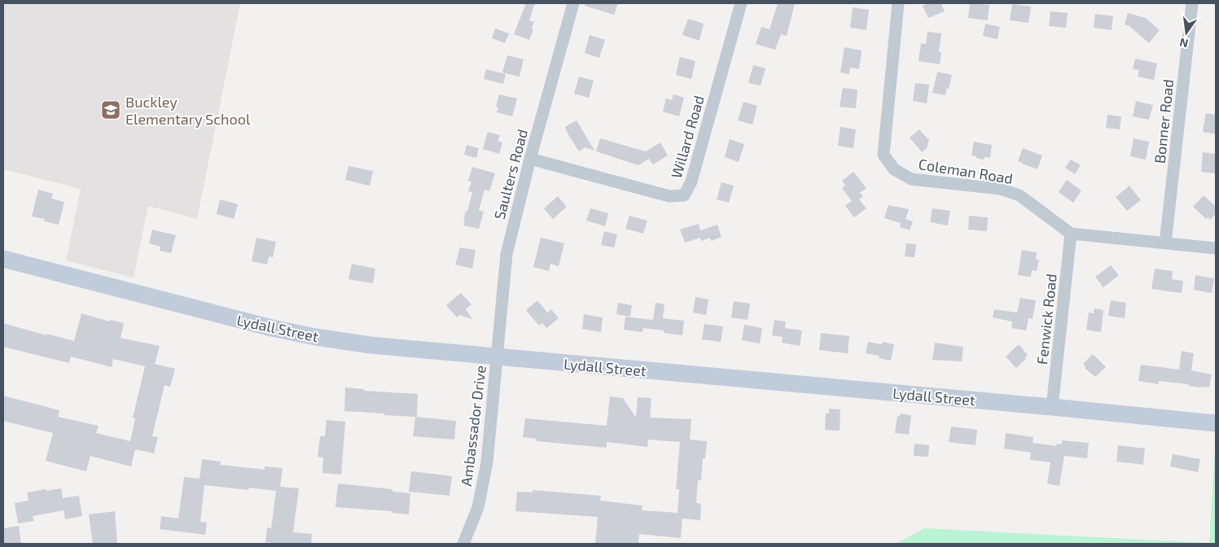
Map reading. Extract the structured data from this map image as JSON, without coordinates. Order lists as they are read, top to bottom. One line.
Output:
{"streets":{"street":["Bonner Road","Willard Road","Coleman Road","Saulters Road","Fenwick Road","Lydall Street","Ambassador Drive"]},"crossings":[["Willard Road","Saulters Road"],["Coleman Road","Fenwick Road"],["Saulters Road","Lydall Street"],["Saulters Road","Ambassador Drive"],["Fenwick Road","Lydall Street"],["Lydall Street","Ambassador Drive"]],"places":{"school or university":["Buckley Elementary School"]},"north":"bottom"}
